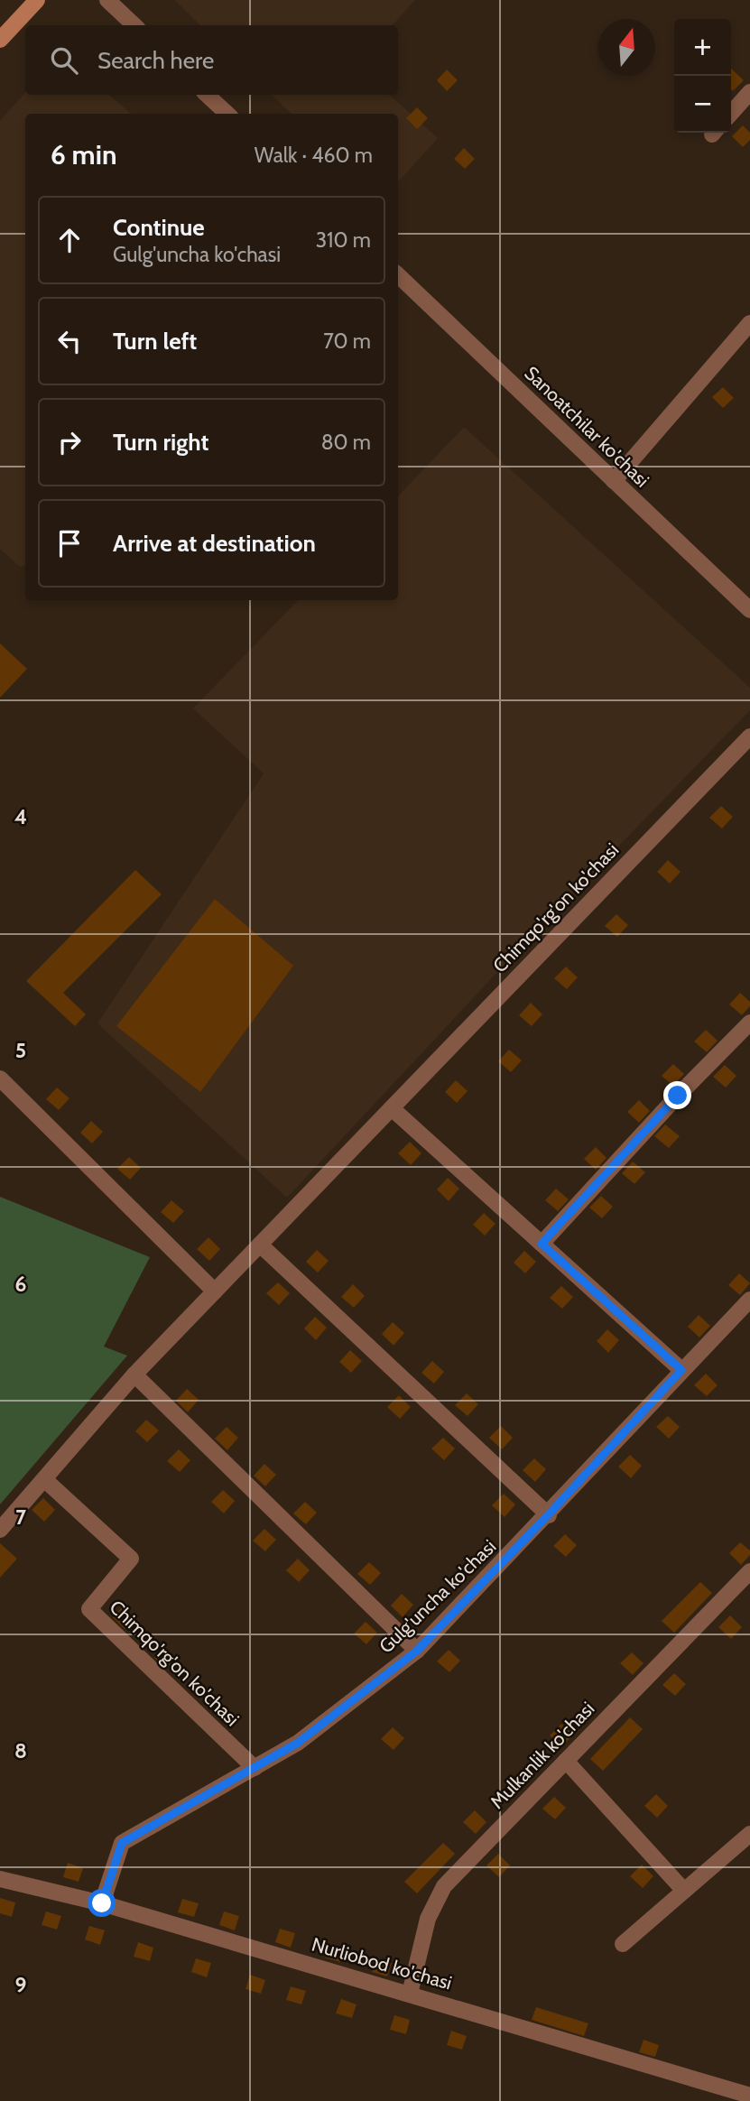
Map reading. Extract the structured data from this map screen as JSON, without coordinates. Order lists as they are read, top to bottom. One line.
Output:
{"streets":{"street":["Sanoatchilar ko'chasi","Chimqo'rg'on ko'chasi","Gulg'uncha ko'chasi","Mulkanlik ko'chasi","Nurliobod ko'chasi"]},"crossings":[["Chimqo'rg'on ko'chasi","Gulg'uncha ko'chasi"],["Gulg'uncha ko'chasi","Nurliobod ko'chasi"],["Mulkanlik ko'chasi","Nurliobod ko'chasi"]],"north":"top","page":{"map_buttons":["+","−"],"search":"Search here","heading":["6 min","Walk · 460 m"],"list":[["Continue","Gulg'uncha ko'chasi","310 m"],["Turn left","70 m"],["Turn right","80 m"],"Arrive at destination"]},"grid":{"rows":["4","5","6","7","8","9"]}}
